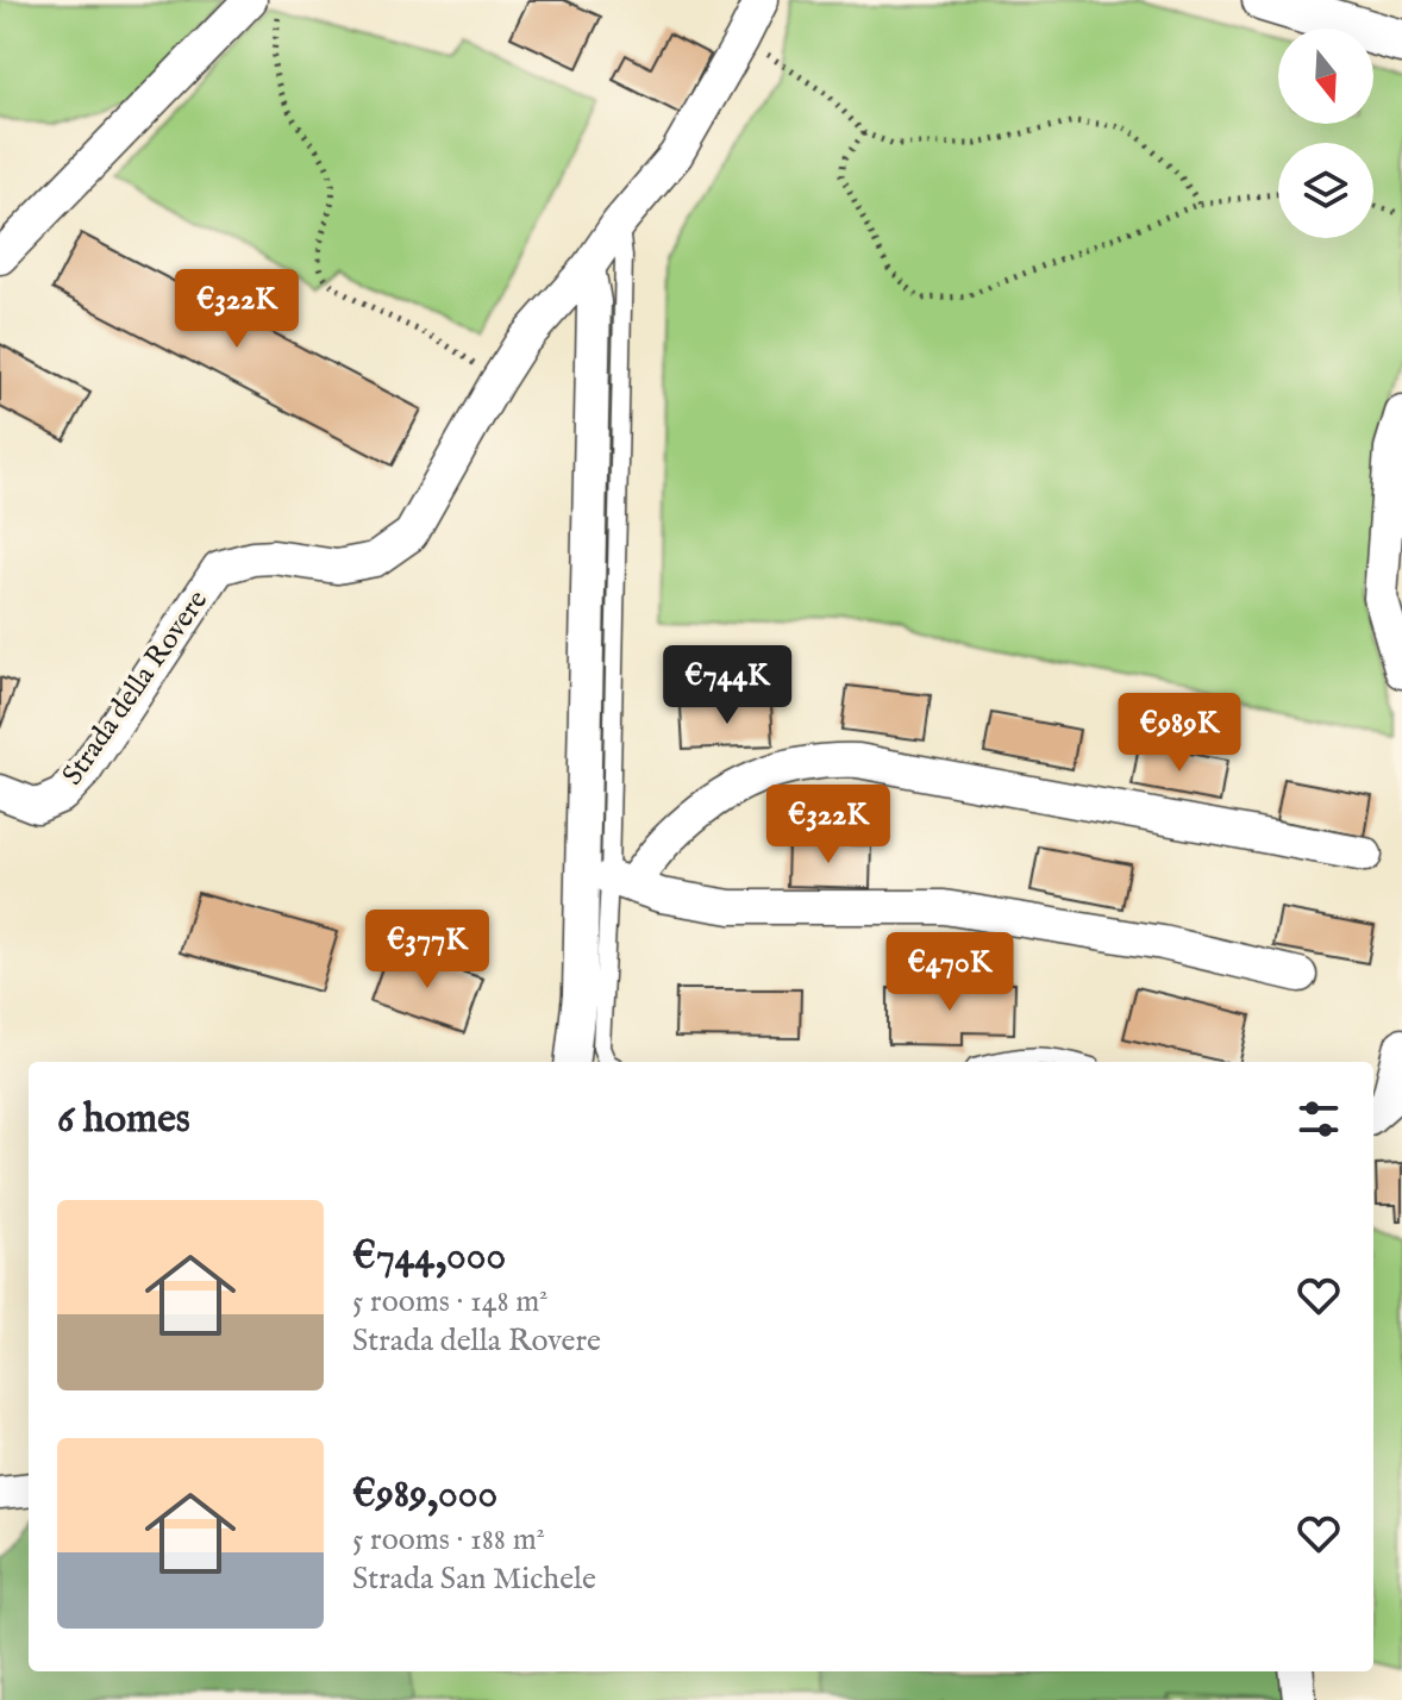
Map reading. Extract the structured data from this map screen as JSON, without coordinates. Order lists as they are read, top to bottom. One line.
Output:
{"streets":{"street":["Strada della Rovere"]},"north":"bottom","page":{"price":["€322K","€744K","€989K","€322K","€377K","€470K"],"heading":"6 homes","list":[{"name":"€744,000","note":"5 rooms · 148 m² · Strada della Rovere"},{"name":"€989,000","note":"5 rooms · 188 m² · Strada San Michele"}]}}
